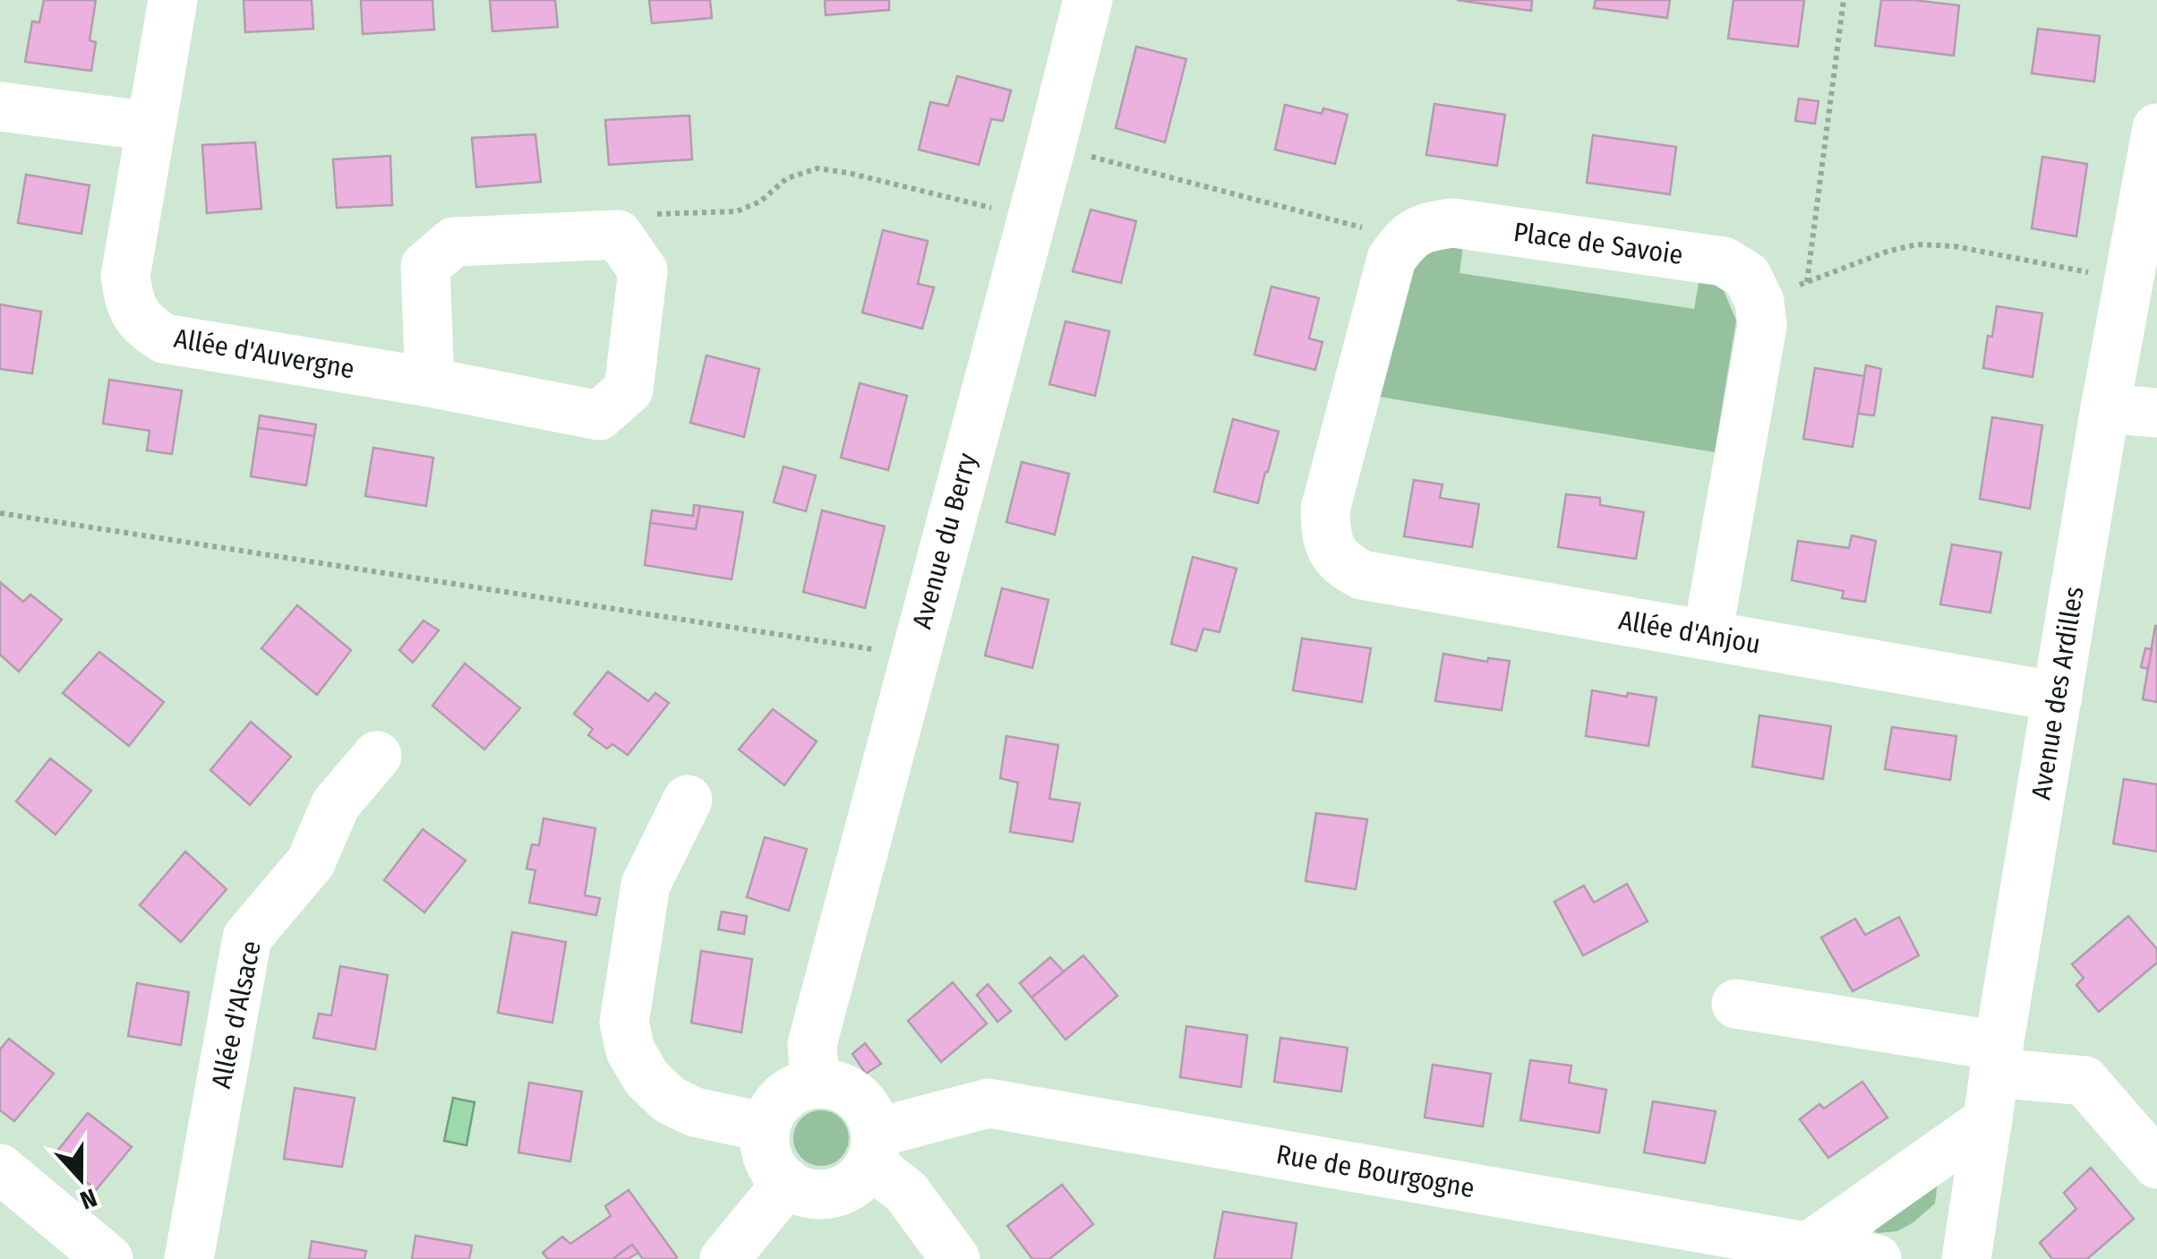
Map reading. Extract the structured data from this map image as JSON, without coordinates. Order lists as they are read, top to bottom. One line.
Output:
{"streets":{"street":["Place de Savoie","Allée d'Auvergne","Avenue du Berry","Allée d'Anjou","Avenue des Ardilles","Allée d'Alsace","Rue de Bourgogne"]},"crossings":[["Place de Savoie","Allée d'Anjou"],["Avenue du Berry","Rue de Bourgogne"],["Allée d'Anjou","Avenue des Ardilles"]],"north":"bottom"}
